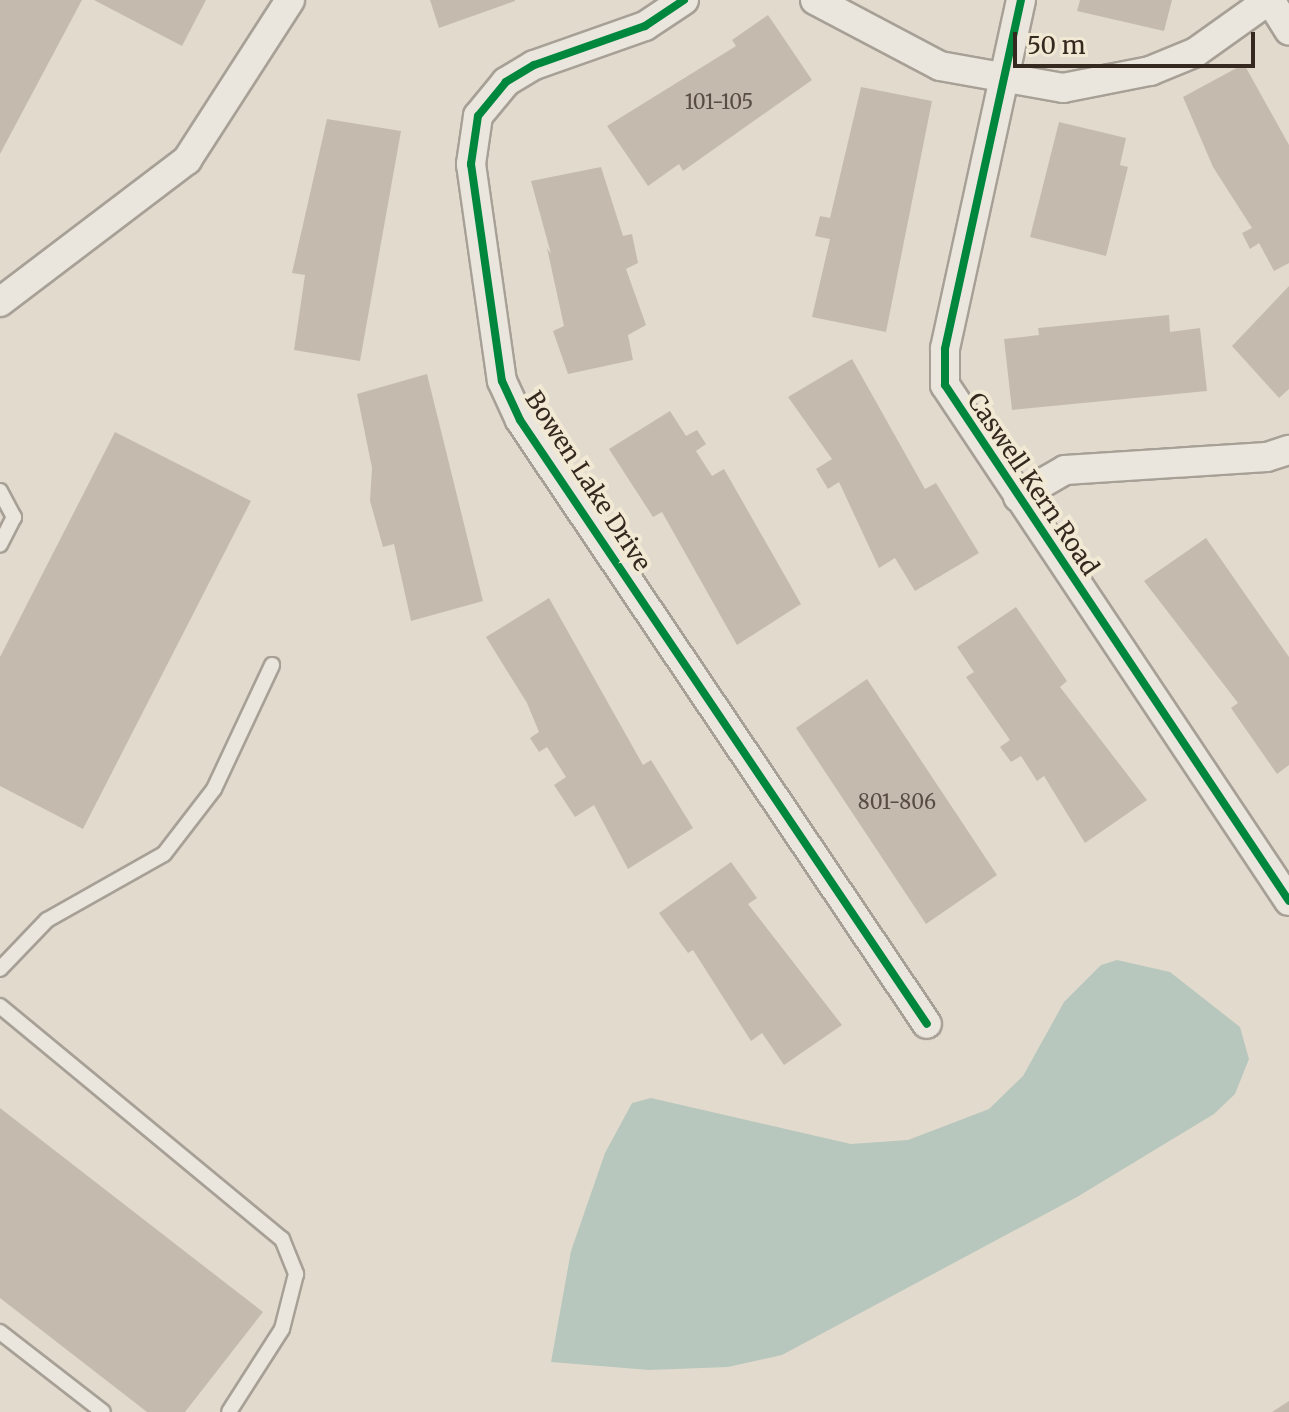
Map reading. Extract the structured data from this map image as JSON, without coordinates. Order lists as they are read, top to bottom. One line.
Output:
{"streets":{"street":["Bowen Lake Drive","Caswell Kern Road"]},"house_numbers":["101-105","801-806"],"scale_bar":"50 m"}
